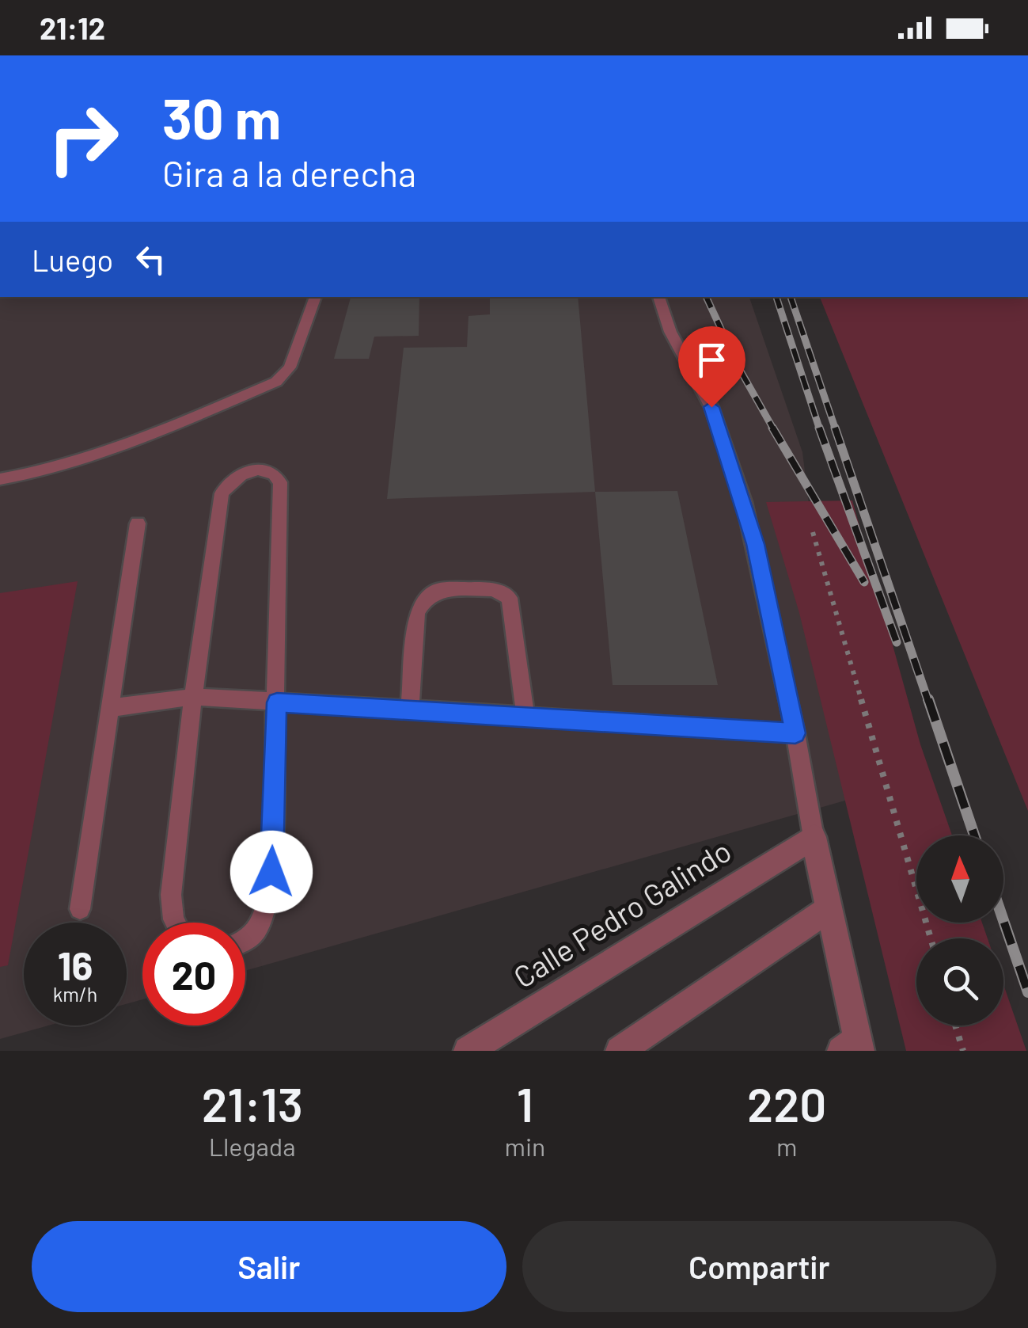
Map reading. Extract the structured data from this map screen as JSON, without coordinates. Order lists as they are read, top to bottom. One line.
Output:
{"streets":{"street":["Calle Pedro Galindo"]},"north":"top","page":{"status":"21:12","turn":["30 m","Gira a la derecha"],"then":"Luego","speed":"16 km/h","limit":"20","eta":["21:13","Llegada","1","min","220","m"],"buttons":["Salir","Compartir"]}}
